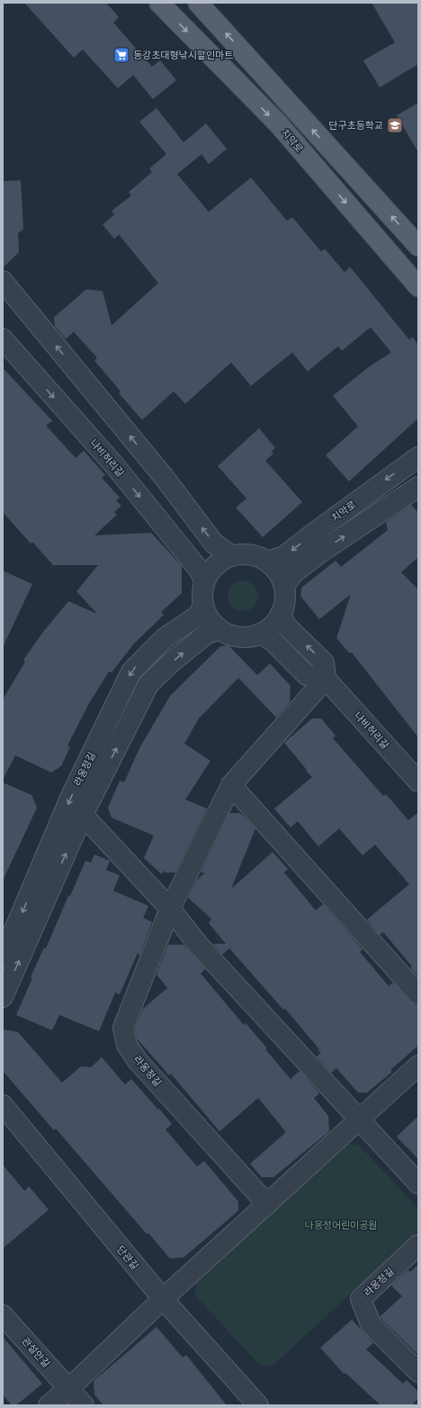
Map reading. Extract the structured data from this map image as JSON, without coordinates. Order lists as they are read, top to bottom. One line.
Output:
{"streets":{"main road":["치악로"],"street":["나비허리길","라옹정길","단관길","관설안길"]},"crossings":[["치악로","나비허리길"],["치악로","라옹정길"],["나비허리길","라옹정길"]],"parks":["나옹정어린이공원"],"places":{"supermarket":["동강초대형낚시할인마트"],"school or university":["단구초등학교"]}}
